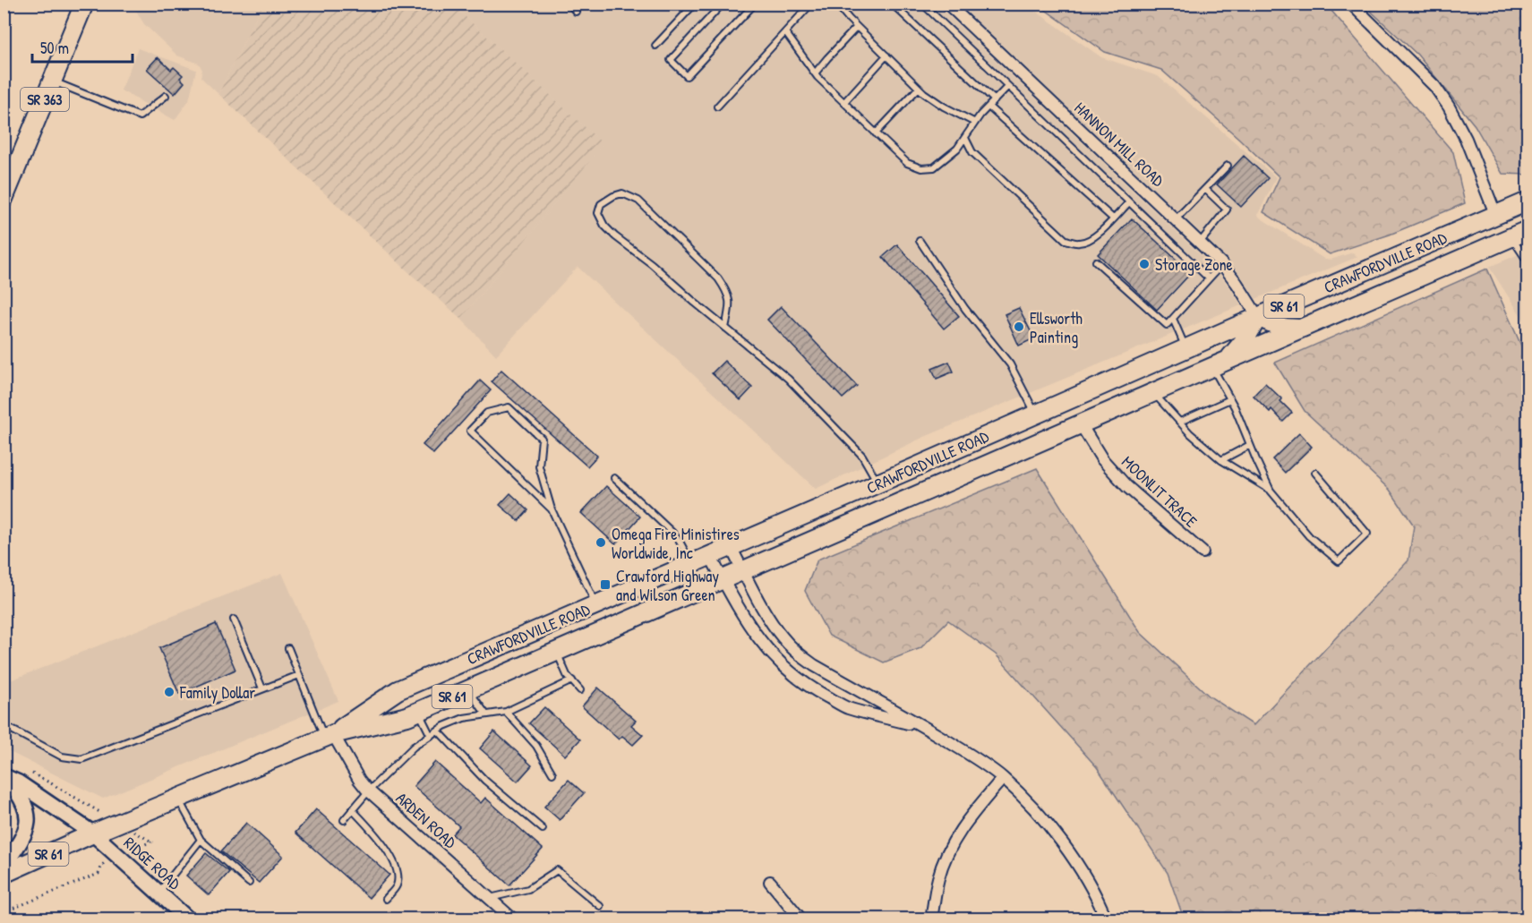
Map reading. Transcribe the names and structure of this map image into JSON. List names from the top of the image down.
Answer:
{
  "streets": {
    "main road": [
      "SR 363",
      "CRAWFORDVILLE ROAD",
      "SR 61",
      "RIDGE ROAD"
    ],
    "street": ["HANNON MILL ROAD", "MOONLIT TRACE", "ARDEN ROAD"]
  },
  "crossings": [
    ["HANNON MILL ROAD", "CRAWFORDVILLE ROAD"],
    ["CRAWFORDVILLE ROAD", "MOONLIT TRACE"],
    ["CRAWFORDVILLE ROAD", "ARDEN ROAD"],
    ["CRAWFORDVILLE ROAD", "RIDGE ROAD"]
  ],
  "places": {
    "other": [
      "Storage Zone",
      "Ellsworth Painting",
      "Omega Fire Ministires Worldwide, Inc",
      "Family Dollar"
    ],
    "transit": ["Crawford Highway and Wilson Green"]
  },
  "scale_bar": "50 m"
}
